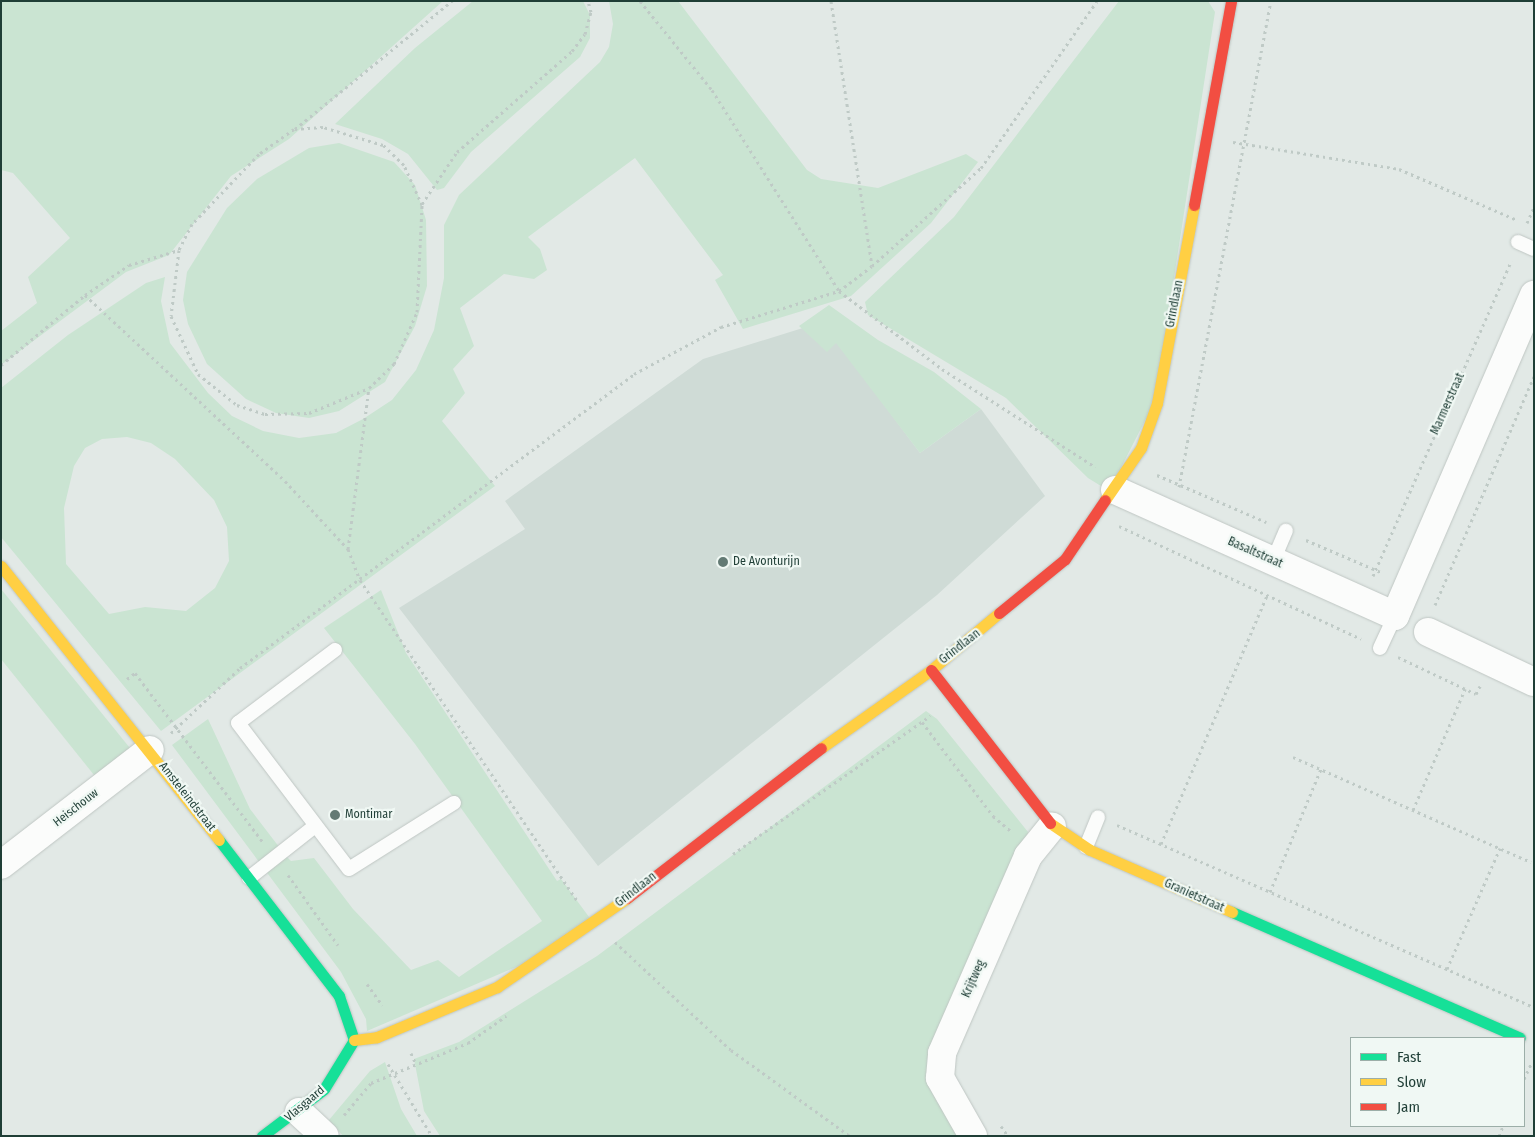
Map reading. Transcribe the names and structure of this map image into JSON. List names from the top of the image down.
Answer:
{
  "streets": {
    "street": [
      "Grindlaan",
      "Basaltstraat",
      "Amsteleindstraat",
      "Heischouw",
      "Granietstraat",
      "Krijtweg",
      "Vlasgaard"
    ],
    "path": ["Marmerstraat"]
  },
  "crossings": [
    ["Grindlaan", "Basaltstraat"],
    ["Grindlaan", "Amsteleindstraat"],
    ["Grindlaan", "Granietstraat"],
    ["Grindlaan", "Vlasgaard"],
    ["Marmerstraat", "Basaltstraat"],
    ["Amsteleindstraat", "Heischouw"],
    ["Amsteleindstraat", "Vlasgaard"],
    ["Granietstraat", "Krijtweg"]
  ],
  "places": ["De Avonturijn", "Montimar"],
  "legend": ["Fast", "Slow", "Jam"]
}
